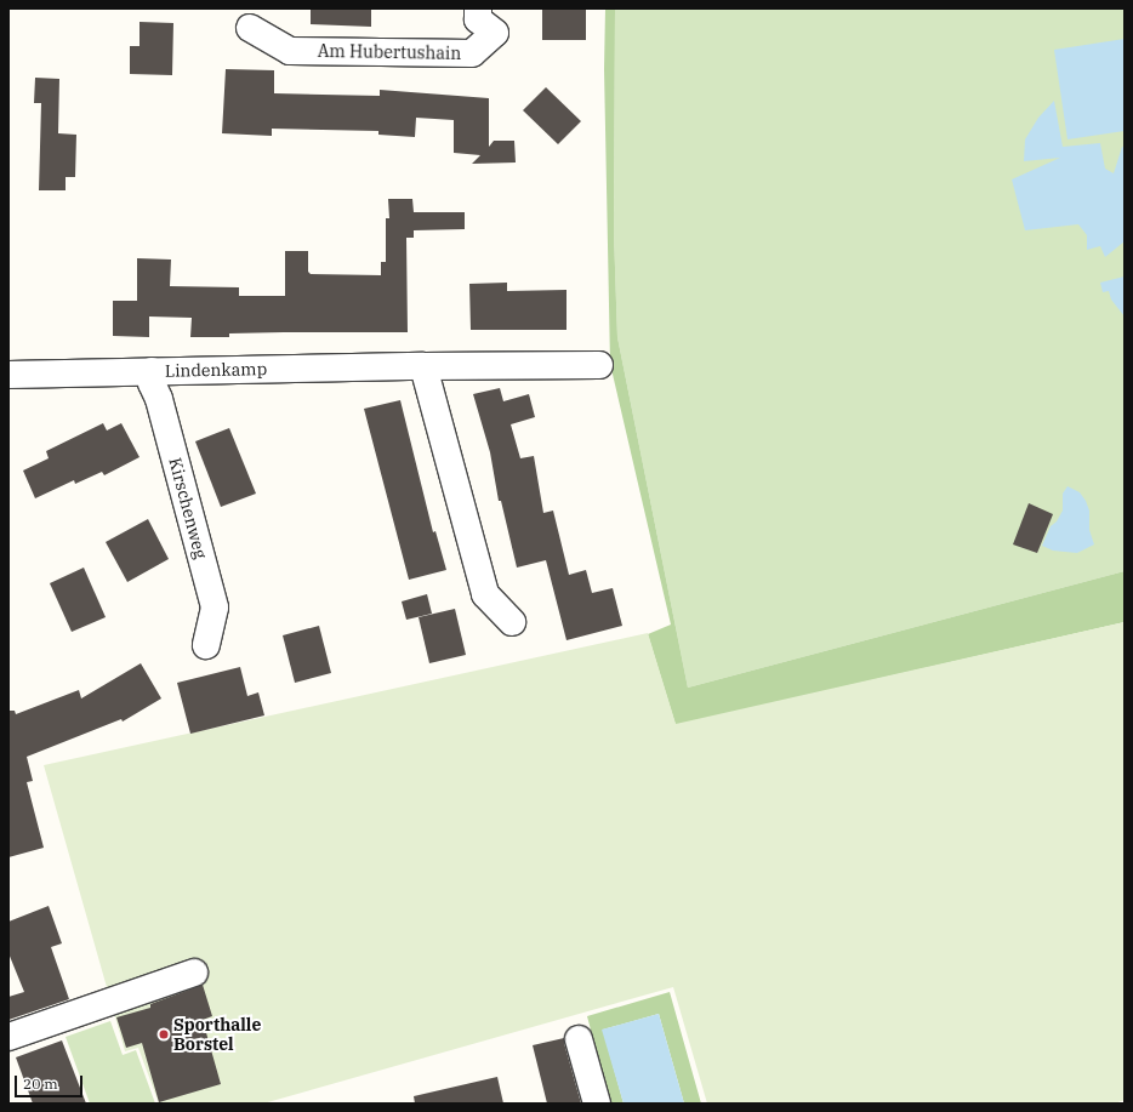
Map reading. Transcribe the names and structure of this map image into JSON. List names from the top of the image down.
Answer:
{
  "streets": {
    "street": ["Am Hubertushain", "Lindenkamp", "Kirschenweg"]
  },
  "crossings": [
    ["Lindenkamp", "Kirschenweg"]
  ],
  "places": ["Sporthalle Borstel"],
  "scale_bar": "20 m"
}
